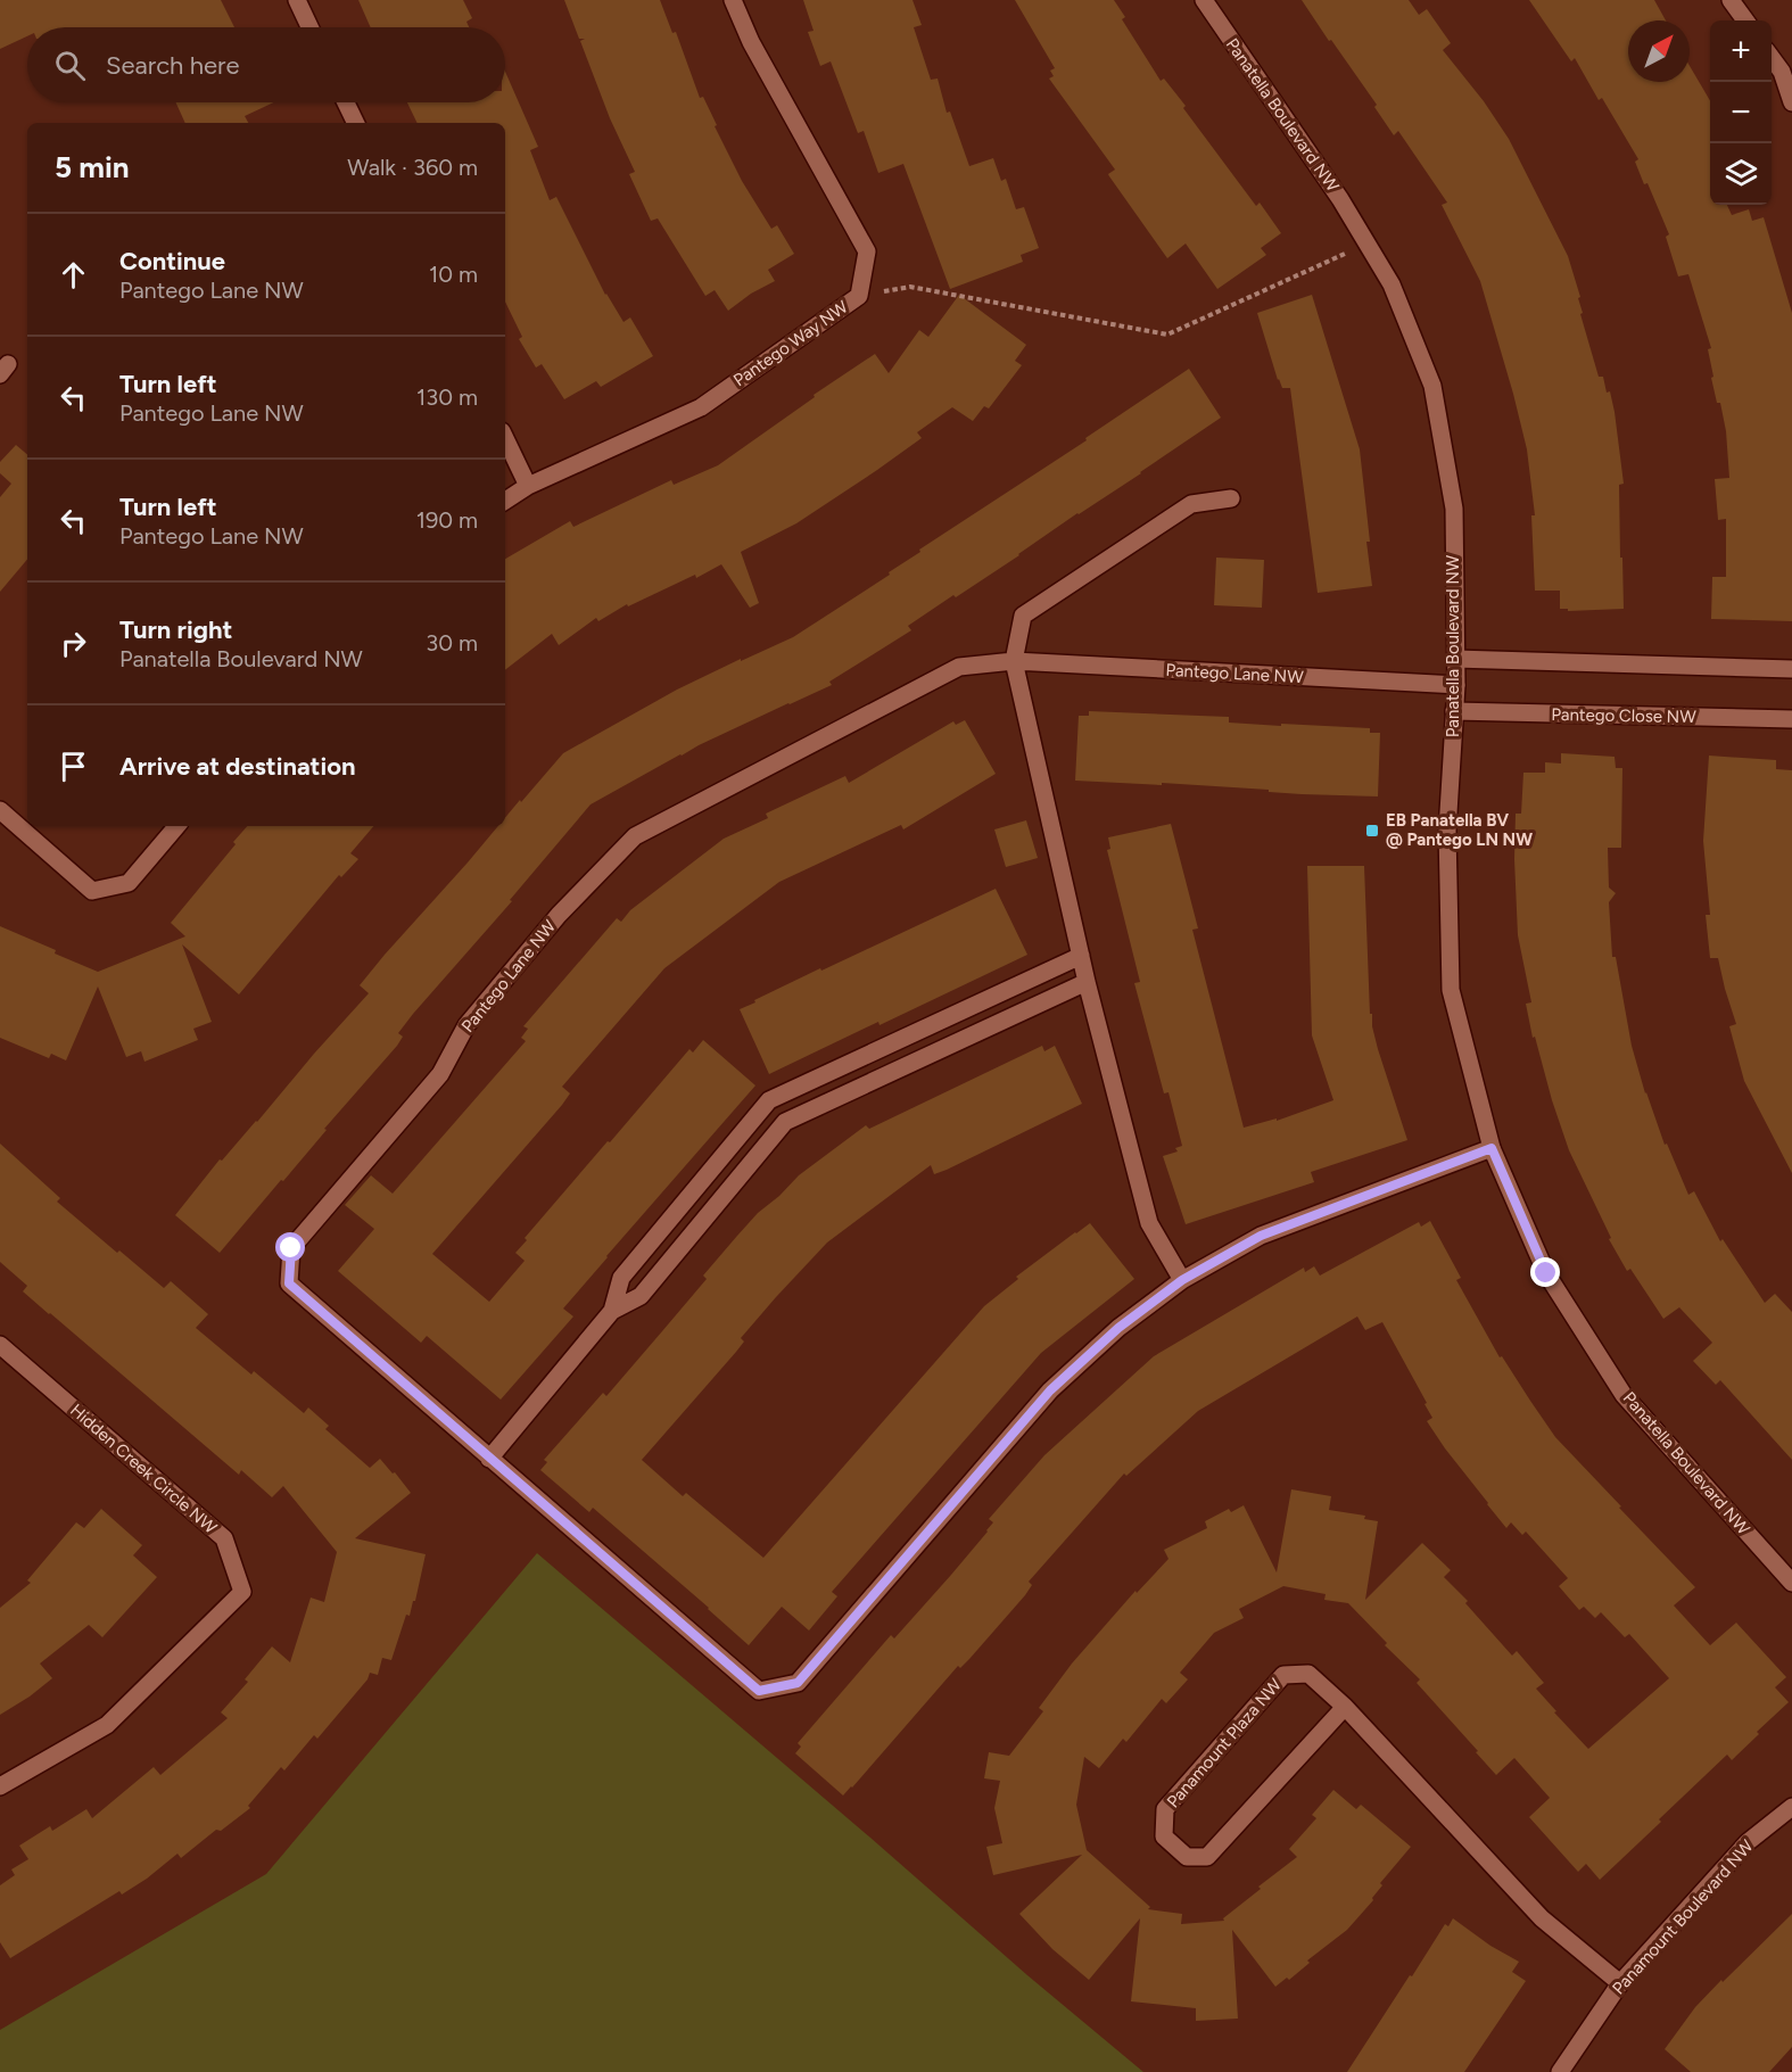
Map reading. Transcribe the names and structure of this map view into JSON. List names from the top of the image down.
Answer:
{
  "streets": {
    "street": [
      "Panatella Boulevard NW",
      "Pantego Way NW",
      "Pantego Lane NW",
      "Pantego Close NW",
      "Hidden Creek Circle NW",
      "Panamount Plaza NW",
      "Panamount Boulevard NW"
    ]
  },
  "crossings": [
    ["Panatella Boulevard NW", "Pantego Lane NW"],
    ["Panatella Boulevard NW", "Pantego Close NW"],
    ["Panamount Plaza NW", "Panamount Boulevard NW"]
  ],
  "places": {
    "transit": ["EB Panatella BV @ Pantego LN NW"]
  },
  "north": "top right",
  "page": {
    "map_buttons": ["+", "−"],
    "search": "Search here",
    "heading": ["5 min", "Walk · 360 m"],
    "list": [
      ["Continue", "Pantego Lane NW", "10 m"],
      ["Turn left", "Pantego Lane NW", "130 m"],
      ["Turn left", "Pantego Lane NW", "190 m"],
      ["Turn right", "Panatella Boulevard NW", "30 m"],
      "Arrive at destination"
    ]
  }
}
